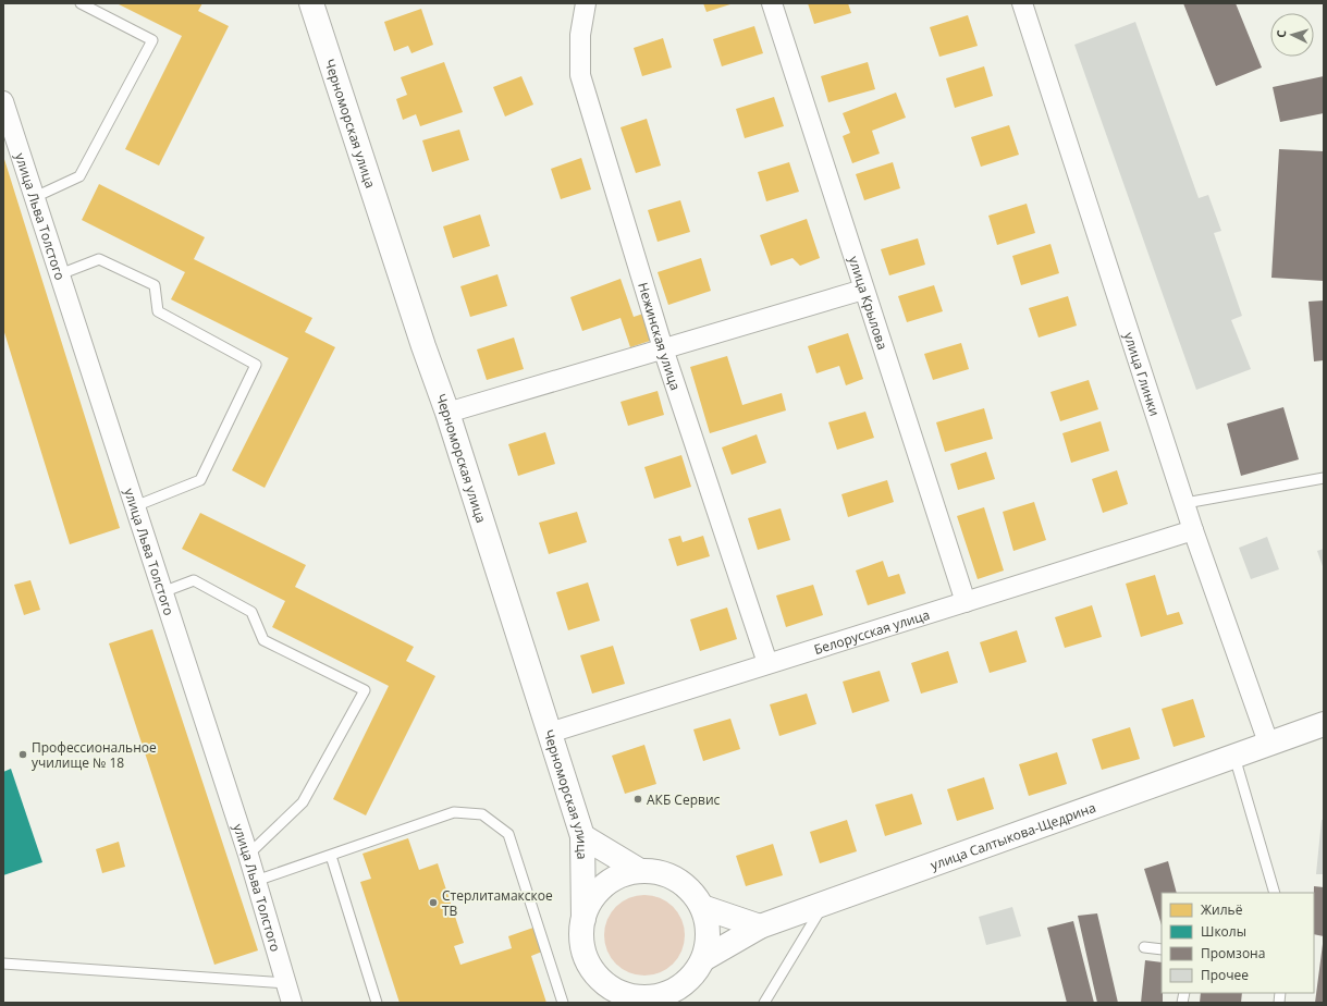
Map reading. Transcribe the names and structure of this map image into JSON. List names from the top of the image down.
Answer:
{
  "streets": {
    "main road": ["Черноморская улица", "улица Салтыкова-Щедрина"],
    "street": [
      "улица Льва Толстого",
      "улица Крылова",
      "Нежинская улица",
      "улица Глинки",
      "Белорусская улица"
    ]
  },
  "crossings": [
    ["Черноморская улица", "Белорусская улица"],
    ["Черноморская улица", "улица Салтыкова-Щедрина"],
    ["улица Крылова", "Белорусская улица"],
    ["Нежинская улица", "Белорусская улица"],
    ["улица Глинки", "Белорусская улица"],
    ["улица Глинки", "улица Салтыкова-Щедрина"]
  ],
  "places": ["Профессиональное училище № 18", "АКБ Сервис", "Стерлитамакское ТВ"],
  "legend": [
    "Жильё",
    "Школы",
    "Промзона",
    "Прочее"
  ],
  "north": "left"
}
